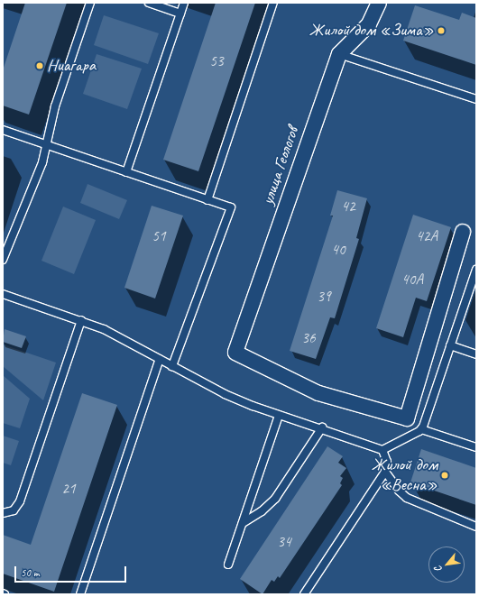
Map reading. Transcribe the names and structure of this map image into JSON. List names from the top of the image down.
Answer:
{
  "streets": {
    "street": ["улица Геологов"]
  },
  "places": ["Жилой дом «Зима»", "Ниагара", "Жилой дом «Весна»"],
  "house_numbers": [
    "53",
    "42",
    "51",
    "42А",
    "40",
    "40А",
    "39",
    "36",
    "21",
    "34"
  ],
  "scale_bar": "50 m",
  "north": "bottom left"
}
